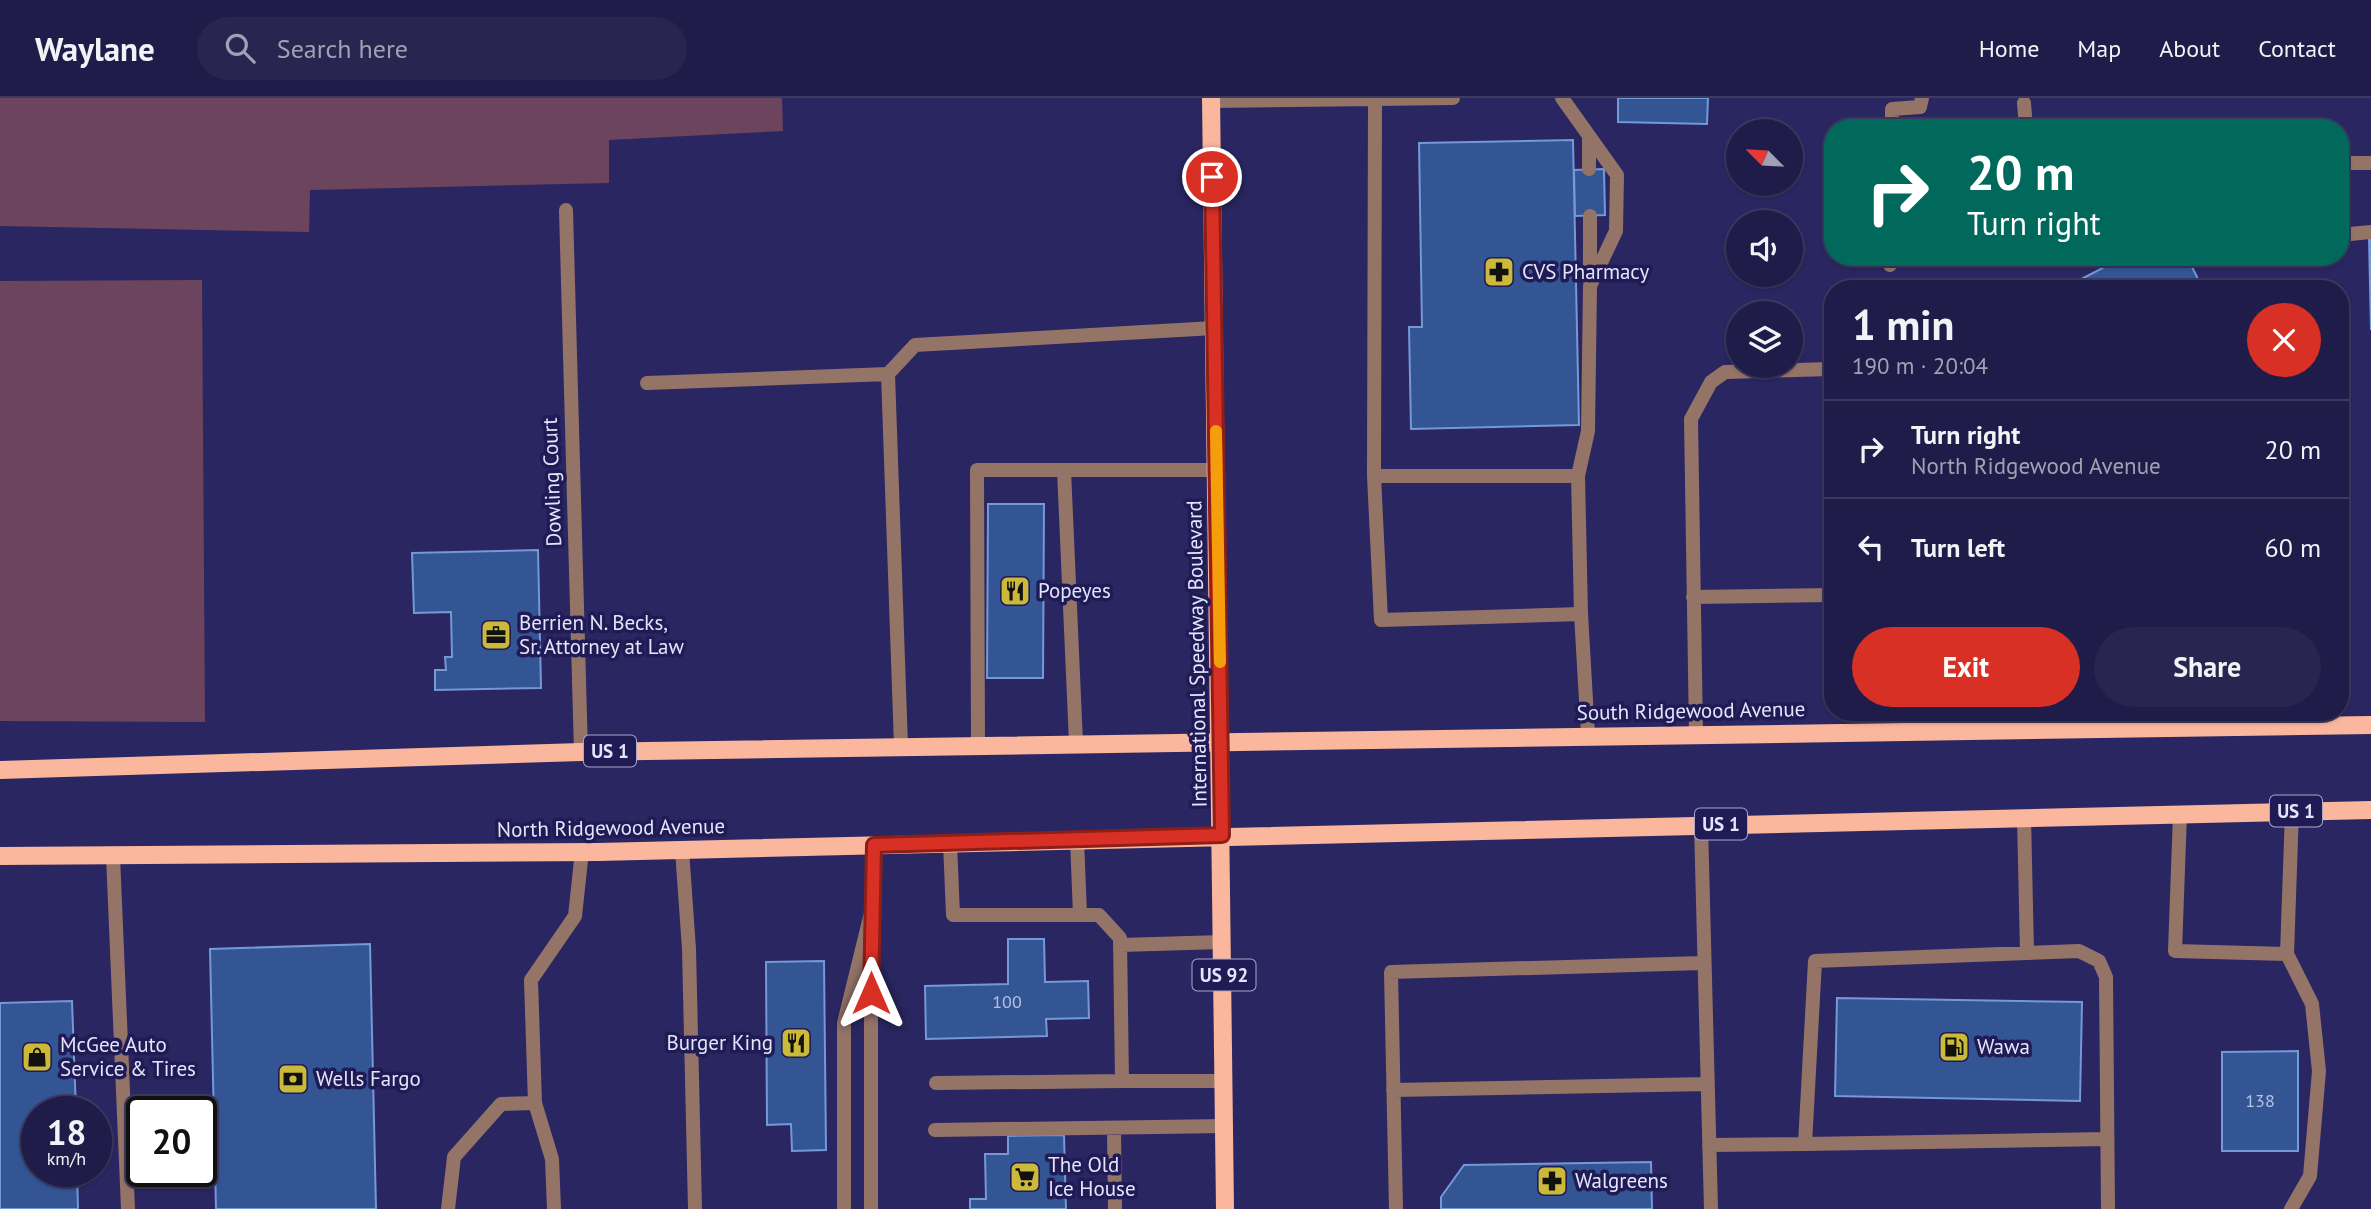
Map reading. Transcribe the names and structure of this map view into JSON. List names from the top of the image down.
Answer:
{
  "streets": {
    "main road": [
      "International Speedway Boulevard",
      "South Ridgewood Avenue",
      "US 1",
      "North Ridgewood Avenue",
      "US 92"
    ],
    "street": ["Dowling Court"]
  },
  "crossings": [
    ["Dowling Court", "US 1"],
    ["International Speedway Boulevard", "South Ridgewood Avenue"],
    ["International Speedway Boulevard", "US 1"],
    ["International Speedway Boulevard", "North Ridgewood Avenue"],
    ["South Ridgewood Avenue", "US 1"],
    ["US 1", "North Ridgewood Avenue"]
  ],
  "places": {
    "pharmacy": ["CVS Pharmacy", "Walgreens"],
    "restaurant": ["Popeyes", "Burger King"],
    "office": ["Berrien N. Becks, Sr. Attorney at Law"],
    "fuel station": ["Wawa"],
    "shop": ["McGee Auto Service & Tires"],
    "bank": ["Wells Fargo"],
    "supermarket": ["The Old Ice House"]
  },
  "house_numbers": ["100", "138"],
  "north": "top left",
  "page": {
    "header": "Waylane",
    "search": "Search here",
    "nav": [
      "Home",
      "Map",
      "About",
      "Contact"
    ],
    "turn": ["20 m", "Turn right"],
    "heading": ["1 min", "190 m · 20:04"],
    "list": [
      {
        "name": "Turn right",
        "note": "North Ridgewood Avenue",
        "value": "20 m"
      },
      {
        "name": "Turn left",
        "value": "60 m"
      }
    ],
    "buttons": ["Exit", "Share"],
    "speed": "18 km/h",
    "limit": "20"
  }
}
